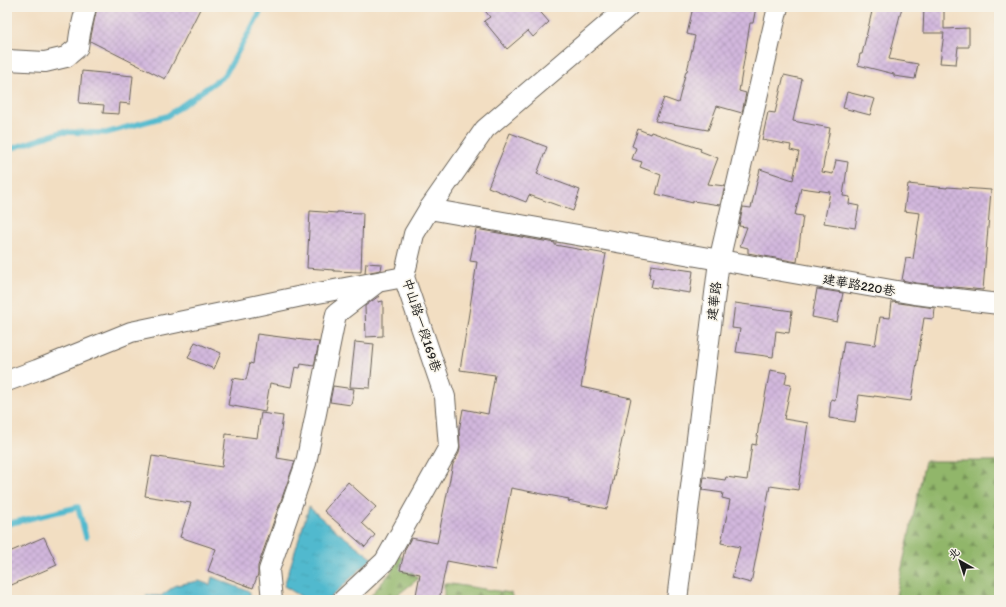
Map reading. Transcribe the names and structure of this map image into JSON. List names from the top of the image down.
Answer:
{
  "streets": {
    "street": ["建華路220巷", "建華路", "中山路一段169巷"]
  },
  "crossings": [
    ["建華路220巷", "建華路"],
    ["建華路220巷", "中山路一段169巷"]
  ],
  "north": "top left"
}
